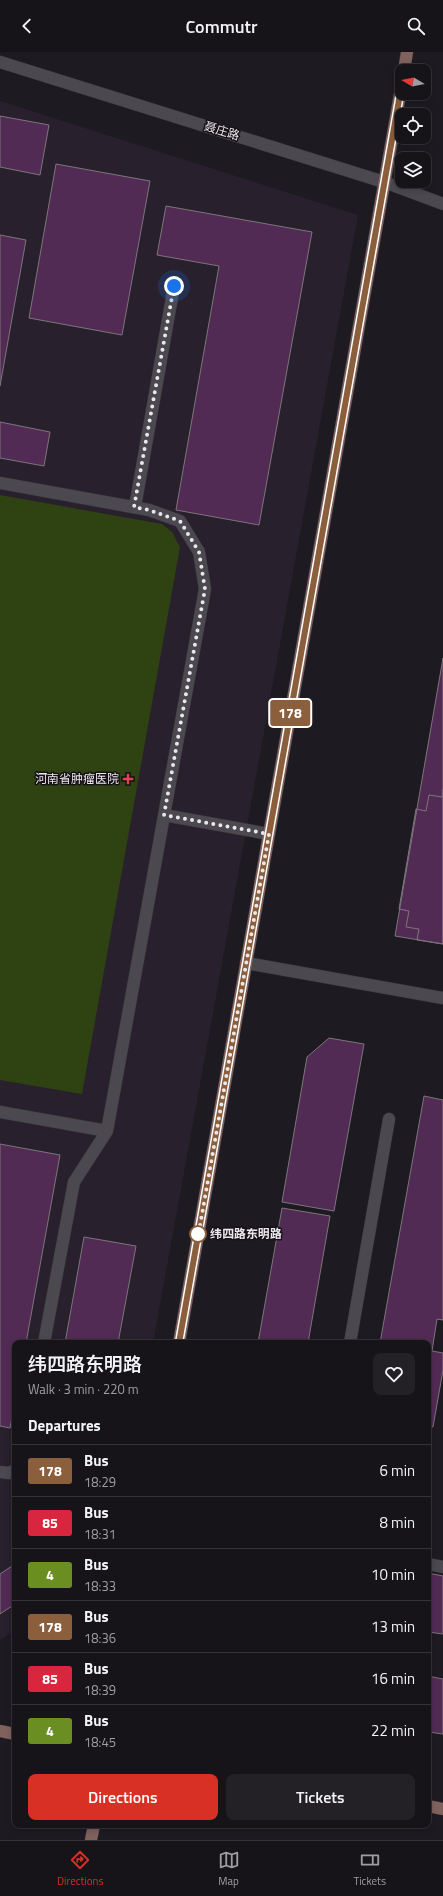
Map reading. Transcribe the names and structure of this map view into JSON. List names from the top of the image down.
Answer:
{
  "streets": {
    "street": ["聂庄路"]
  },
  "places": {
    "health": ["河南省肿瘤医院"],
    "other": ["纬四路东明路"]
  },
  "lines": ["bus line 178"],
  "north": "left",
  "page": {
    "header": "Commutr",
    "on_map": "178",
    "heading": [
      ["纬四路东明路", "Walk · 3 min · 220 m"],
      "Departures"
    ],
    "list": [
      {
        "mark": "178",
        "name": "Bus",
        "note": "18:29",
        "value": "6 min"
      },
      {
        "mark": "85",
        "name": "Bus",
        "note": "18:31",
        "value": "8 min"
      },
      {
        "mark": "4",
        "name": "Bus",
        "note": "18:33",
        "value": "10 min"
      },
      {
        "mark": "178",
        "name": "Bus",
        "note": "18:36",
        "value": "13 min"
      },
      {
        "mark": "85",
        "name": "Bus",
        "note": "18:39",
        "value": "16 min"
      },
      {
        "mark": "4",
        "name": "Bus",
        "note": "18:45",
        "value": "22 min"
      }
    ],
    "buttons": ["Directions", "Tickets"],
    "tabs": ["Directions", "Map", "Tickets"]
  }
}
